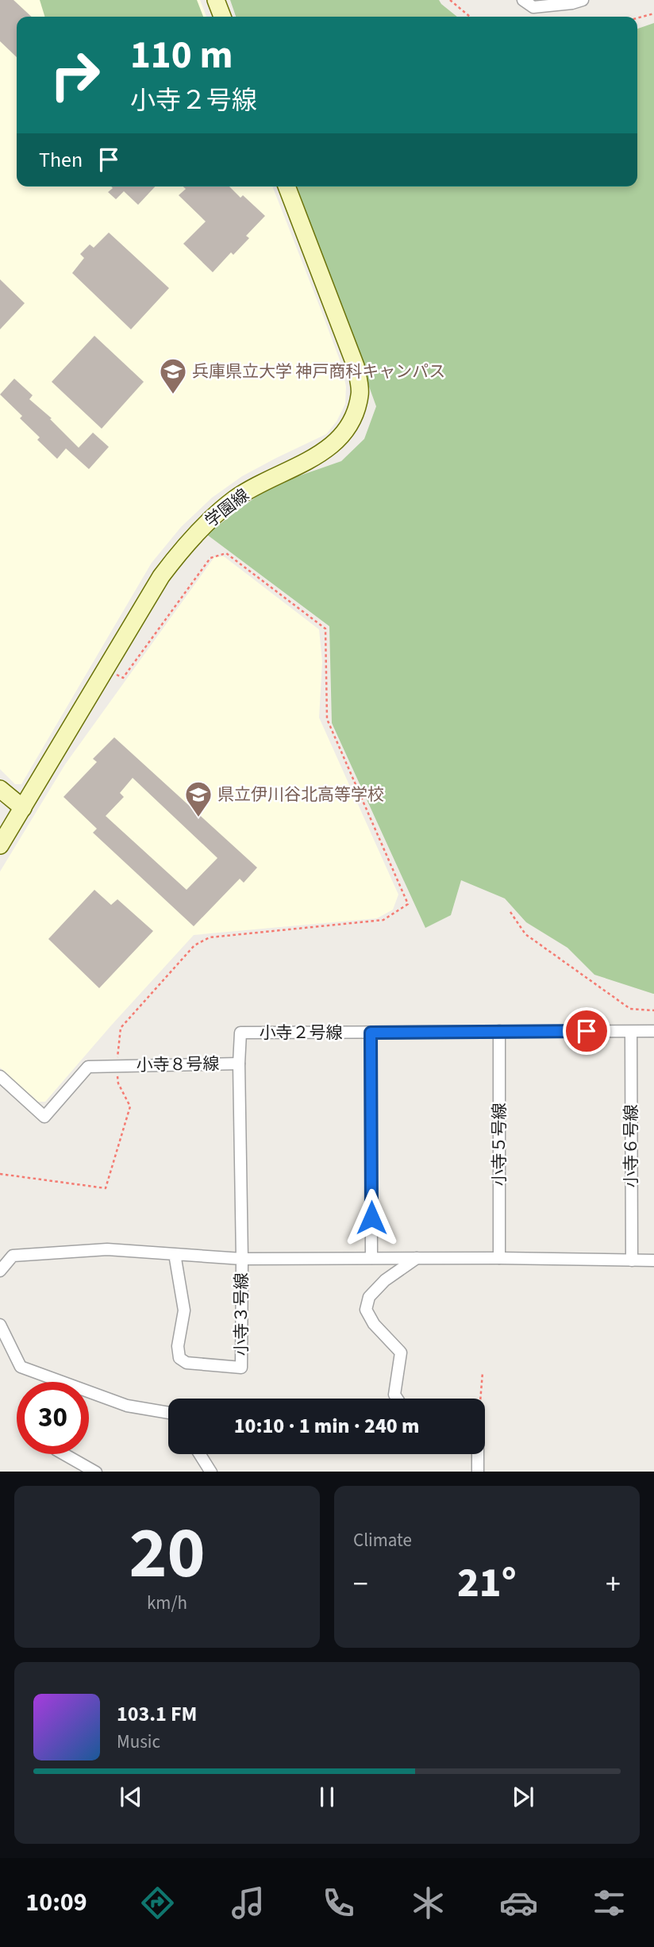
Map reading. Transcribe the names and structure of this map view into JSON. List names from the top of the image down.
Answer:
{
  "streets": {
    "street": [
      "学園線",
      "小寺２号線",
      "小寺８号線",
      "小寺５号線",
      "小寺６号線",
      "小寺３号線"
    ]
  },
  "crossings": [
    ["小寺２号線", "小寺８号線"],
    ["小寺２号線", "小寺５号線"],
    ["小寺２号線", "小寺６号線"],
    ["小寺２号線", "小寺３号線"]
  ],
  "places": {
    "school or university": ["兵庫県立大学 神戸商科キャンパス", "県立伊川谷北高等学校"]
  },
  "page": {
    "turn": ["110 m", "小寺２号線"],
    "then": "Then",
    "limit": "30",
    "trip": "10:10 · 1 min · 240 m",
    "tile": [
      ["20", "km/h"],
      "Climate"
    ],
    "heat": ["−", "21°", "+"],
    "song": ["103.1 FM", "Music"],
    "tabs": "10:09"
  }
}
